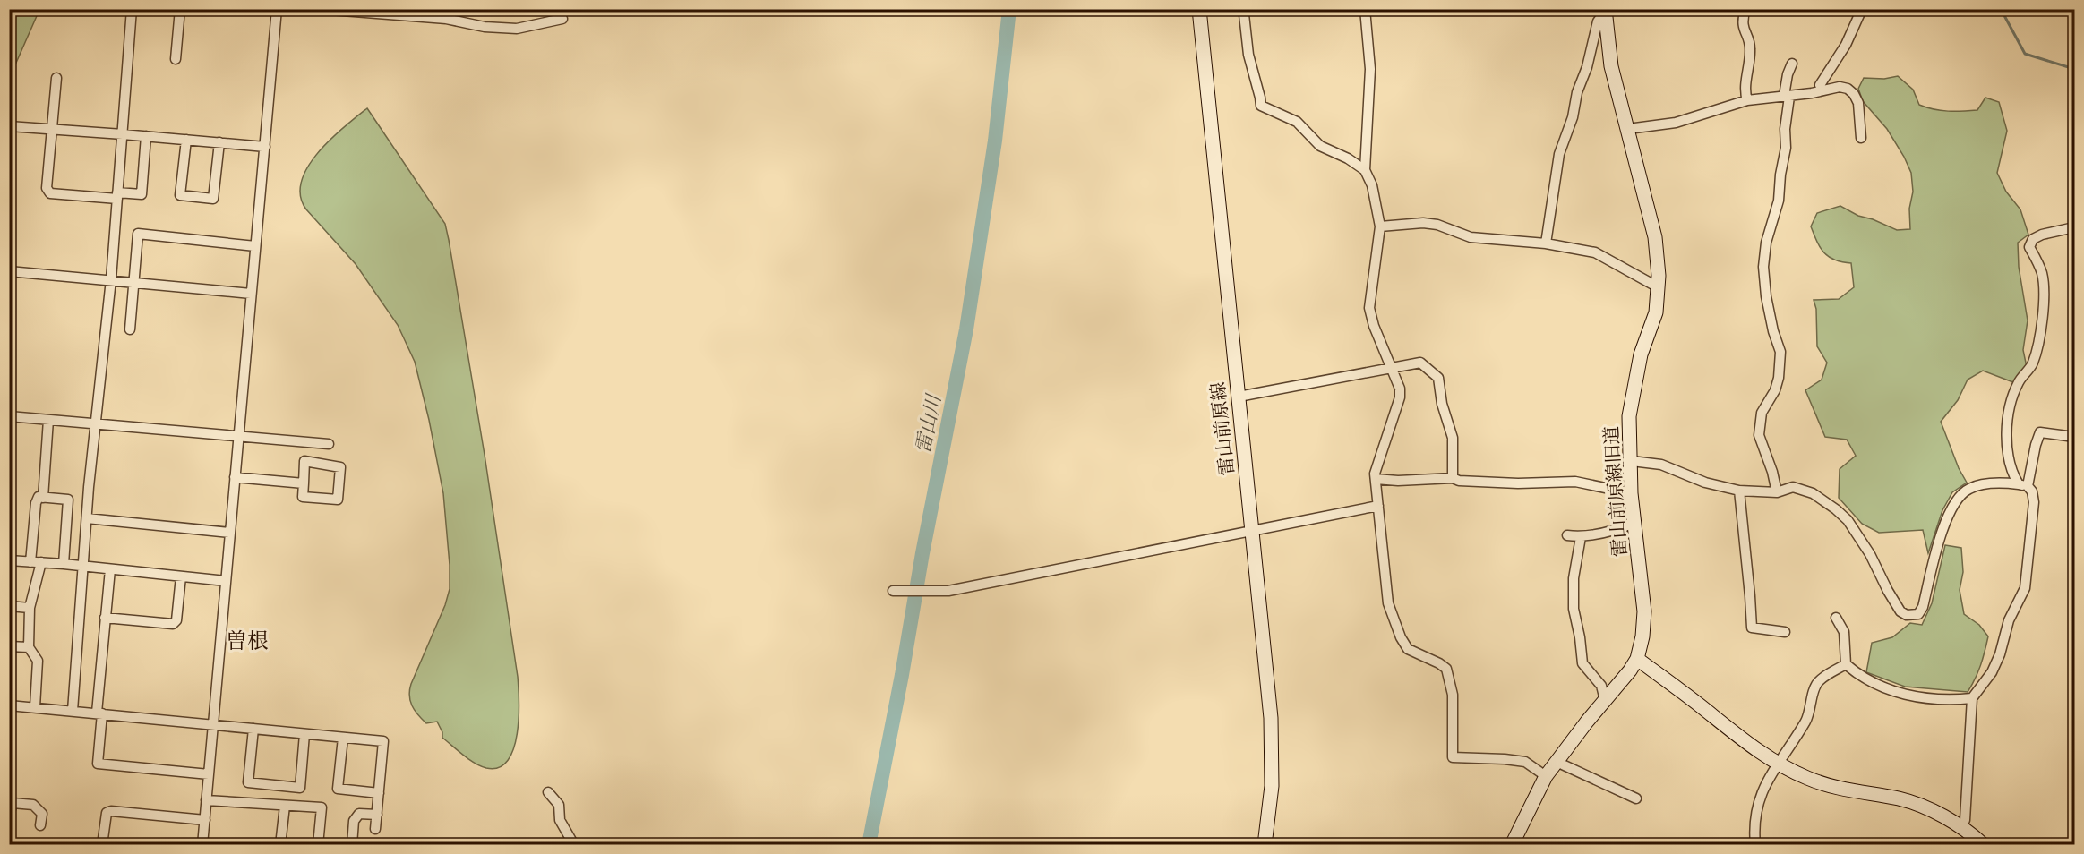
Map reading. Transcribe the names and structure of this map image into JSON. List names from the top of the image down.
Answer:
{
  "streets": {
    "street": ["雷山前原線", "雷山前原線旧道"]
  },
  "districts": ["曽根"],
  "water": ["雷山川"]
}
